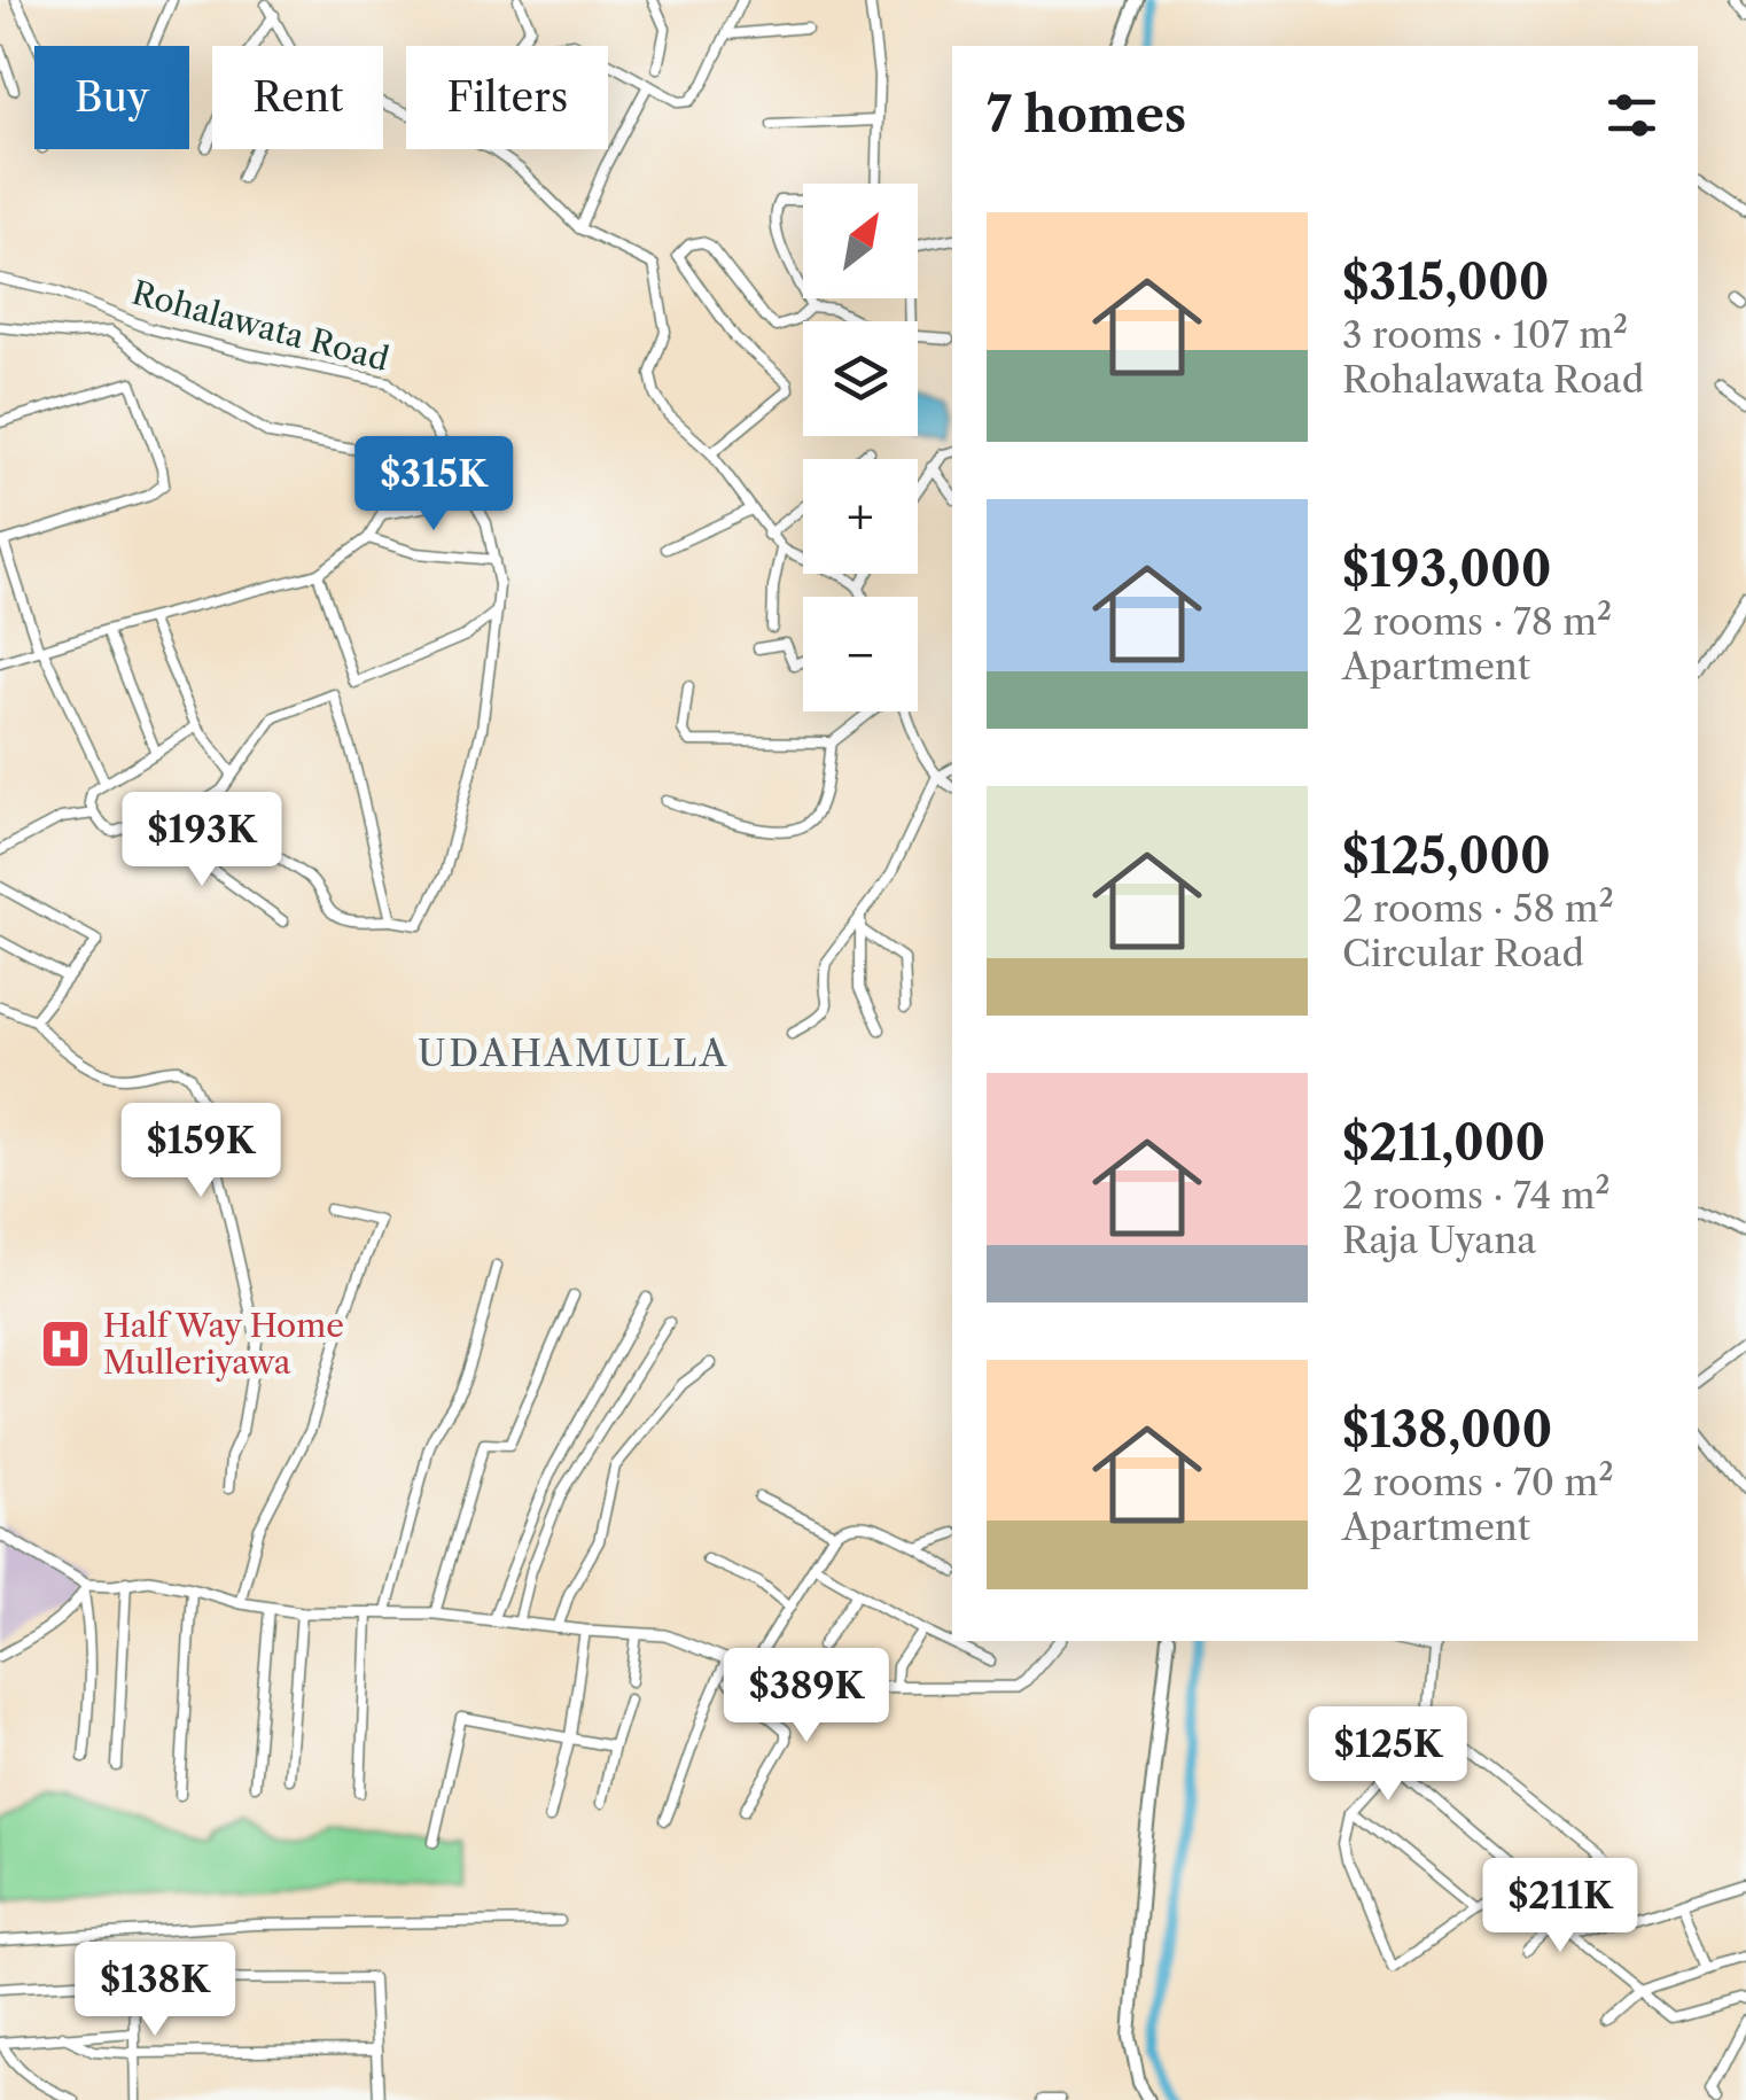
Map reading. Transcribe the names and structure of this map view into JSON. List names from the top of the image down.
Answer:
{
  "streets": {
    "street": ["Rohalawata Road"]
  },
  "districts": ["UDAHAMULLA"],
  "places": {
    "hospital": ["Half Way Home Mulleriyawa"]
  },
  "north": "top right",
  "page": {
    "chip": ["Buy", "Rent", "Filters"],
    "heading": "7 homes",
    "map_buttons": ["+", "−"],
    "list": [
      {
        "name": "$315,000",
        "note": "3 rooms · 107 m² · Rohalawata Road"
      },
      {
        "name": "$193,000",
        "note": "2 rooms · 78 m² · Apartment"
      },
      {
        "name": "$125,000",
        "note": "2 rooms · 58 m² · Circular Road"
      },
      {
        "name": "$211,000",
        "note": "2 rooms · 74 m² · Raja Uyana"
      },
      {
        "name": "$138,000",
        "note": "2 rooms · 70 m² · Apartment"
      }
    ],
    "price": [
      "$315K",
      "$193K",
      "$159K",
      "$389K",
      "$125K",
      "$211K",
      "$138K"
    ]
  }
}
